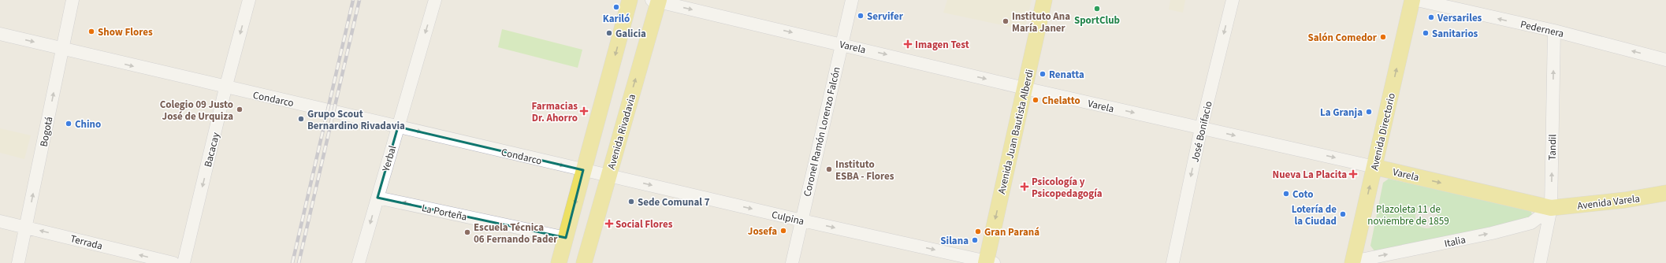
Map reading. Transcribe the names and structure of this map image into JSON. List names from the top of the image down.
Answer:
{
  "streets": {
    "main road": [
      "Varela",
      "Avenida Rivadavia",
      "Avenida Juan Bautista Alberdi",
      "Avenida Directorio",
      "Avenida Varela"
    ],
    "street": [
      "Pedernera",
      "Condarco",
      "Bogotá",
      "Coronel Ramón Lorenzo Falcón",
      "José Bonifacio",
      "Tandil",
      "Bacacay",
      "Yerbal",
      "La Porteña",
      "Culpina",
      "Italia",
      "Terrada"
    ]
  },
  "crossings": [
    ["Pedernera", "Tandil"],
    ["Varela", "Avenida Rivadavia"],
    ["Varela", "Coronel Ramón Lorenzo Falcón"],
    ["Varela", "Avenida Juan Bautista Alberdi"],
    ["Varela", "José Bonifacio"],
    ["Varela", "Avenida Directorio"],
    ["Varela", "Tandil"],
    ["Varela", "Avenida Varela"],
    ["Varela", "Italia"],
    ["Condarco", "Bogotá"],
    ["Condarco", "Bacacay"],
    ["Condarco", "Yerbal"],
    ["Condarco", "Culpina"],
    ["Bogotá", "Terrada"],
    ["Avenida Rivadavia", "Culpina"],
    ["Coronel Ramón Lorenzo Falcón", "Culpina"],
    ["Avenida Juan Bautista Alberdi", "Culpina"],
    ["Avenida Directorio", "Italia"],
    ["Tandil", "Avenida Varela"],
    ["Tandil", "Italia"],
    ["Yerbal", "La Porteña"],
    ["Avenida Varela", "Italia"]
  ],
  "one_way": [
    "Pedernera",
    "Varela",
    "Condarco",
    "Bogotá",
    "Avenida Juan Bautista Alberdi",
    "José Bonifacio",
    "Avenida Directorio",
    "Tandil",
    "Bacacay",
    "Yerbal",
    "La Porteña",
    "Culpina",
    "Italia",
    "Terrada"
  ],
  "parks": ["Plazoleta 11 de noviembre de 1859"],
  "places": {
    "other": [
      "Kariló",
      "SportClub",
      "Servifer",
      "Versariles",
      "Instituto Ana María Janer",
      "Show Flores",
      "Galicia",
      "Sanitarios",
      "Salón Comedor",
      "Renatta",
      "Chelatto",
      "Colegio 09 Justo José de Urquiza",
      "La Granja",
      "Grupo Scout Bernardino Rivadavia",
      "Chino",
      "Instituto ESBA - Flores",
      "Coto",
      "Sede Comunal 7",
      "Lotería de la Ciudad",
      "Josefa",
      "Gran Paraná",
      "Escuela Técnica 06 Fernando Fader",
      "Silana"
    ],
    "health": [
      "Imagen Test",
      "Farmacias Dr. Ahorro",
      "Nueva La Placita",
      "Psicología y Psicopedagogía",
      "Social Flores"
    ]
  }
}
